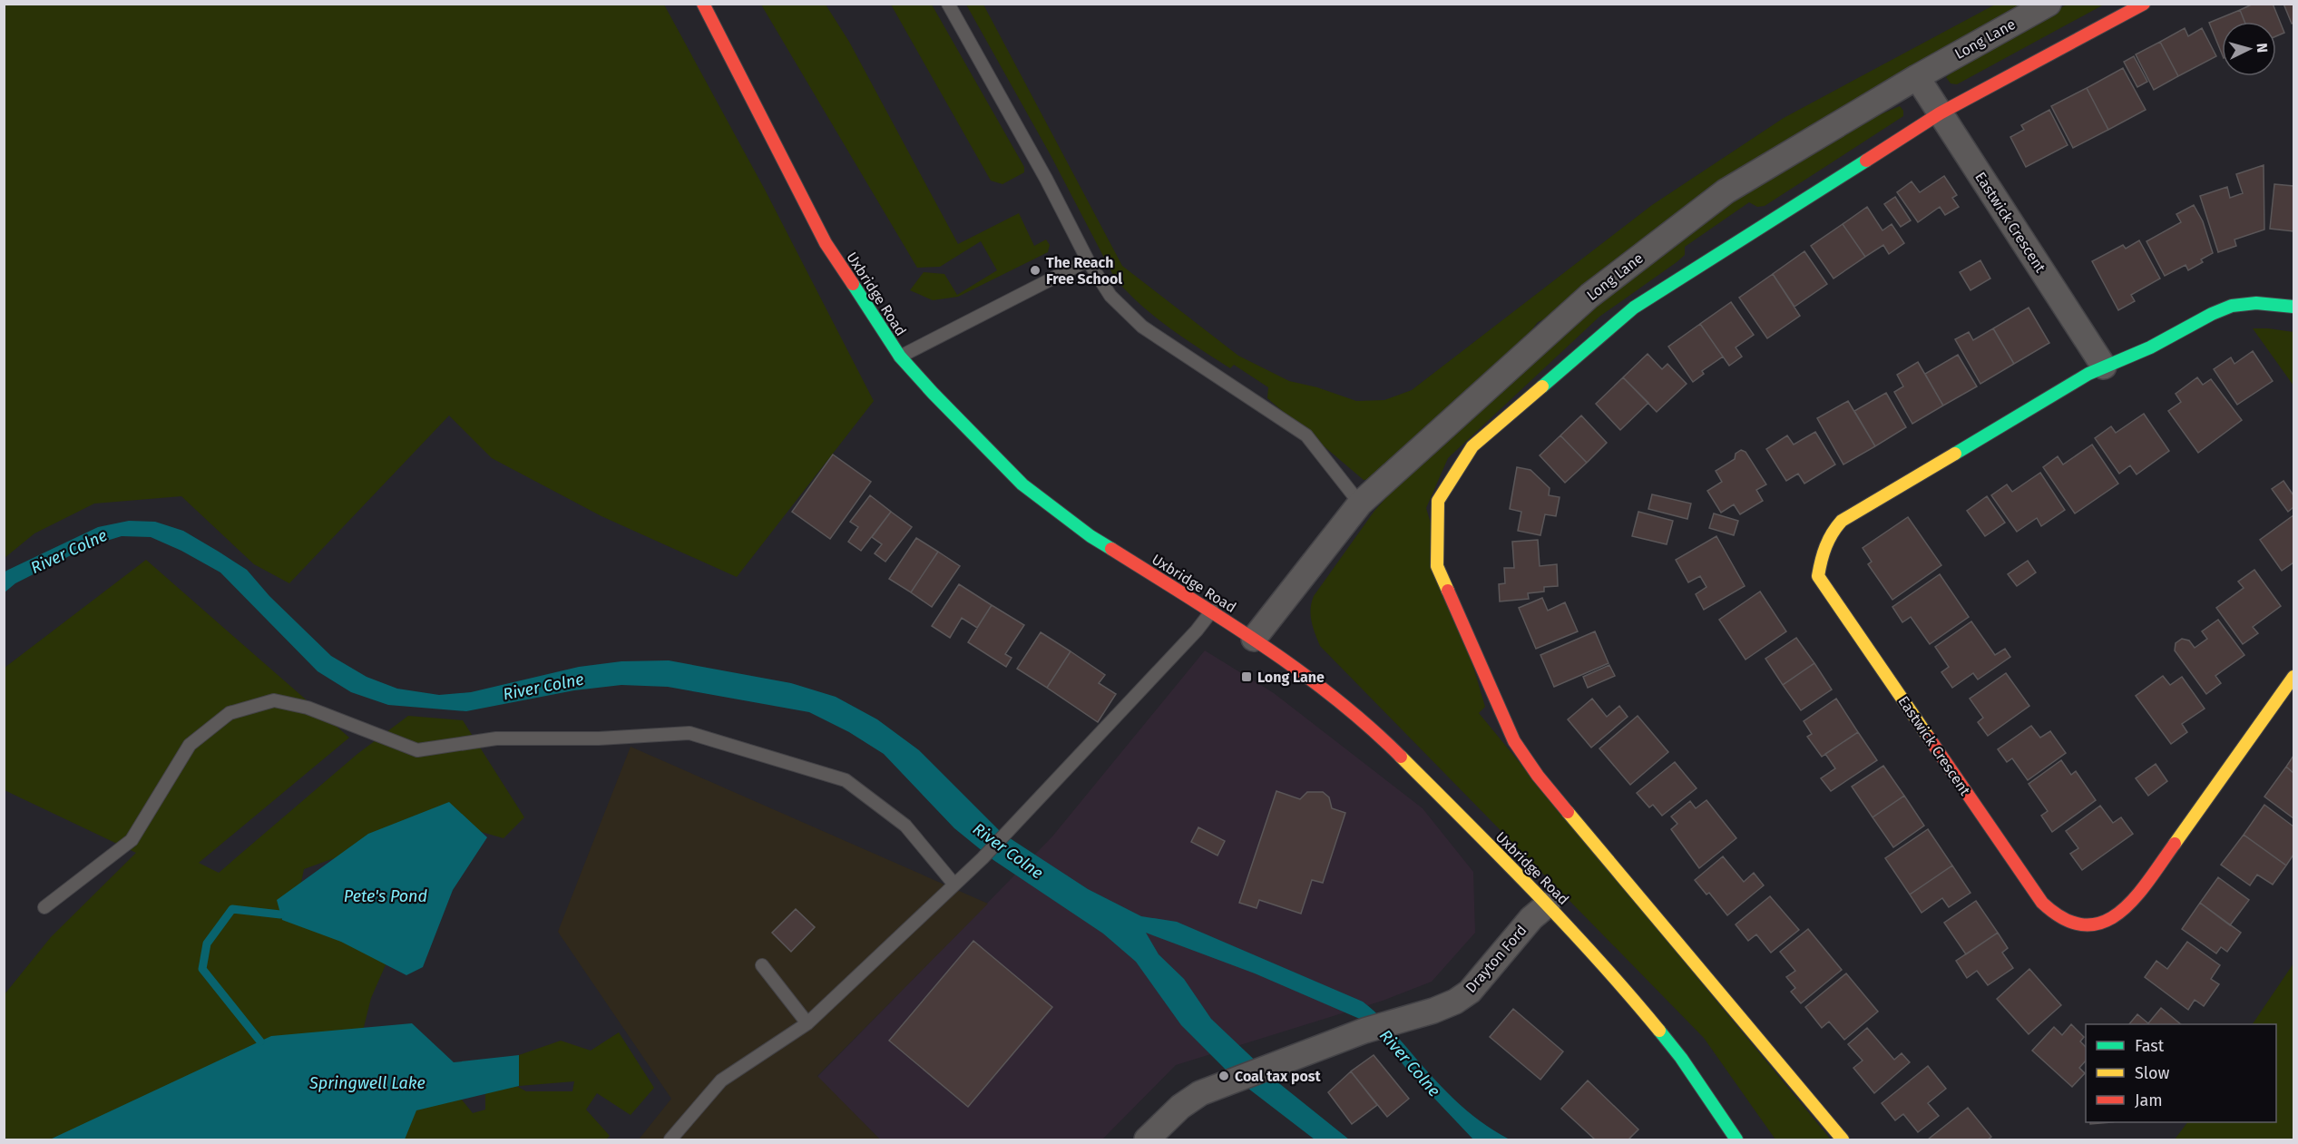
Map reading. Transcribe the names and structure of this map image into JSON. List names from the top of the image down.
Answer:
{
  "streets": {
    "street": [
      "Long Lane",
      "Eastwick Crescent",
      "Uxbridge Road",
      "Drayton Ford"
    ]
  },
  "crossings": [
    ["Long Lane", "Eastwick Crescent"],
    ["Long Lane", "Uxbridge Road"],
    ["Uxbridge Road", "Drayton Ford"]
  ],
  "water": ["River Colne", "Pete's Pond", "Springwell Lake"],
  "places": {
    "other": ["The Reach Free School", "Coal tax post"],
    "transit": ["Long Lane"]
  },
  "legend": ["Fast", "Slow", "Jam"],
  "north": "right"
}
